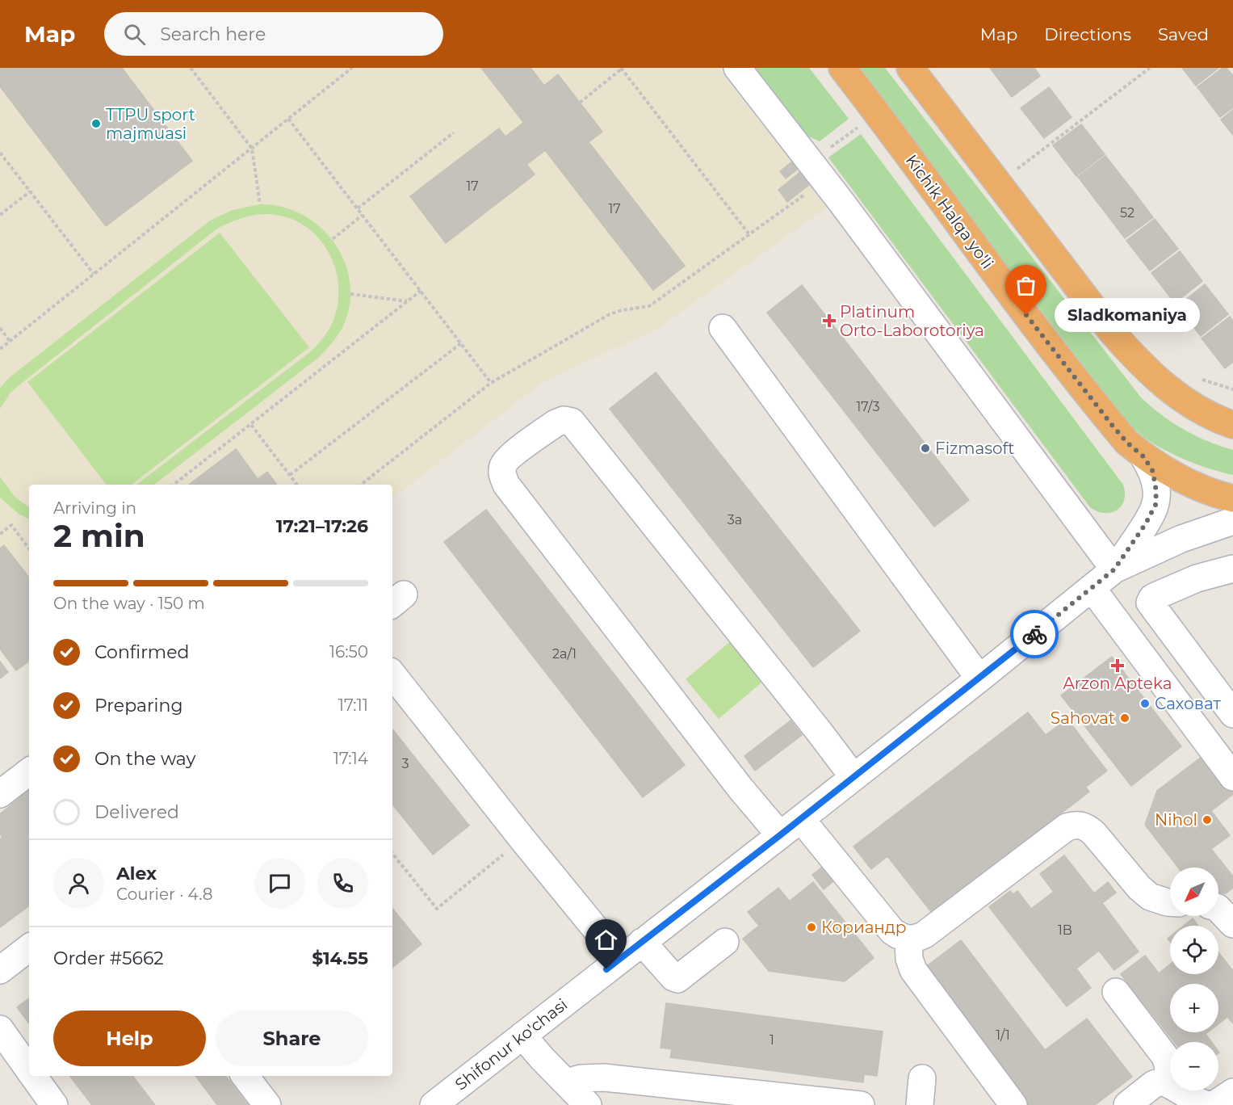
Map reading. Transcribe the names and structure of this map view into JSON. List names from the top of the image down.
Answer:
{
  "streets": {
    "highway": ["Kichik Halqa yo'li"],
    "street": ["Shifonur ko'chasi"]
  },
  "crossings": [
    ["Kichik Halqa yo'li", "Shifonur ko'chasi"]
  ],
  "places": {
    "other": [
      "TTPU sport majmuasi",
      "Sladkomaniya",
      "Fizmasoft",
      "Саховат",
      "Sahovat",
      "Nihol",
      "Кориандр"
    ],
    "health": ["Platinum Orto-Laborotoriya", "Arzon Apteka"]
  },
  "house_numbers": [
    "17",
    "17",
    "52",
    "17/3",
    "3а",
    "2а/1",
    "3",
    "1B",
    "1/1",
    "1"
  ],
  "north": "bottom left",
  "page": {
    "header": "Map",
    "search": "Search here",
    "nav": ["Map", "Directions", "Saved"],
    "bubble": "Sladkomaniya",
    "heading": ["2 min", "Arriving in", "17:21–17:26"],
    "panel": [
      "Alex",
      "Courier · 4.8",
      "Order #5662",
      "$14.55"
    ],
    "bar": "On the way · 150 m",
    "list": [
      ["Confirmed", "16:50"],
      ["Preparing", "17:11"],
      ["On the way", "17:14"],
      "Delivered"
    ],
    "map_buttons": ["+", "−"],
    "buttons": ["Help", "Share"]
  }
}
